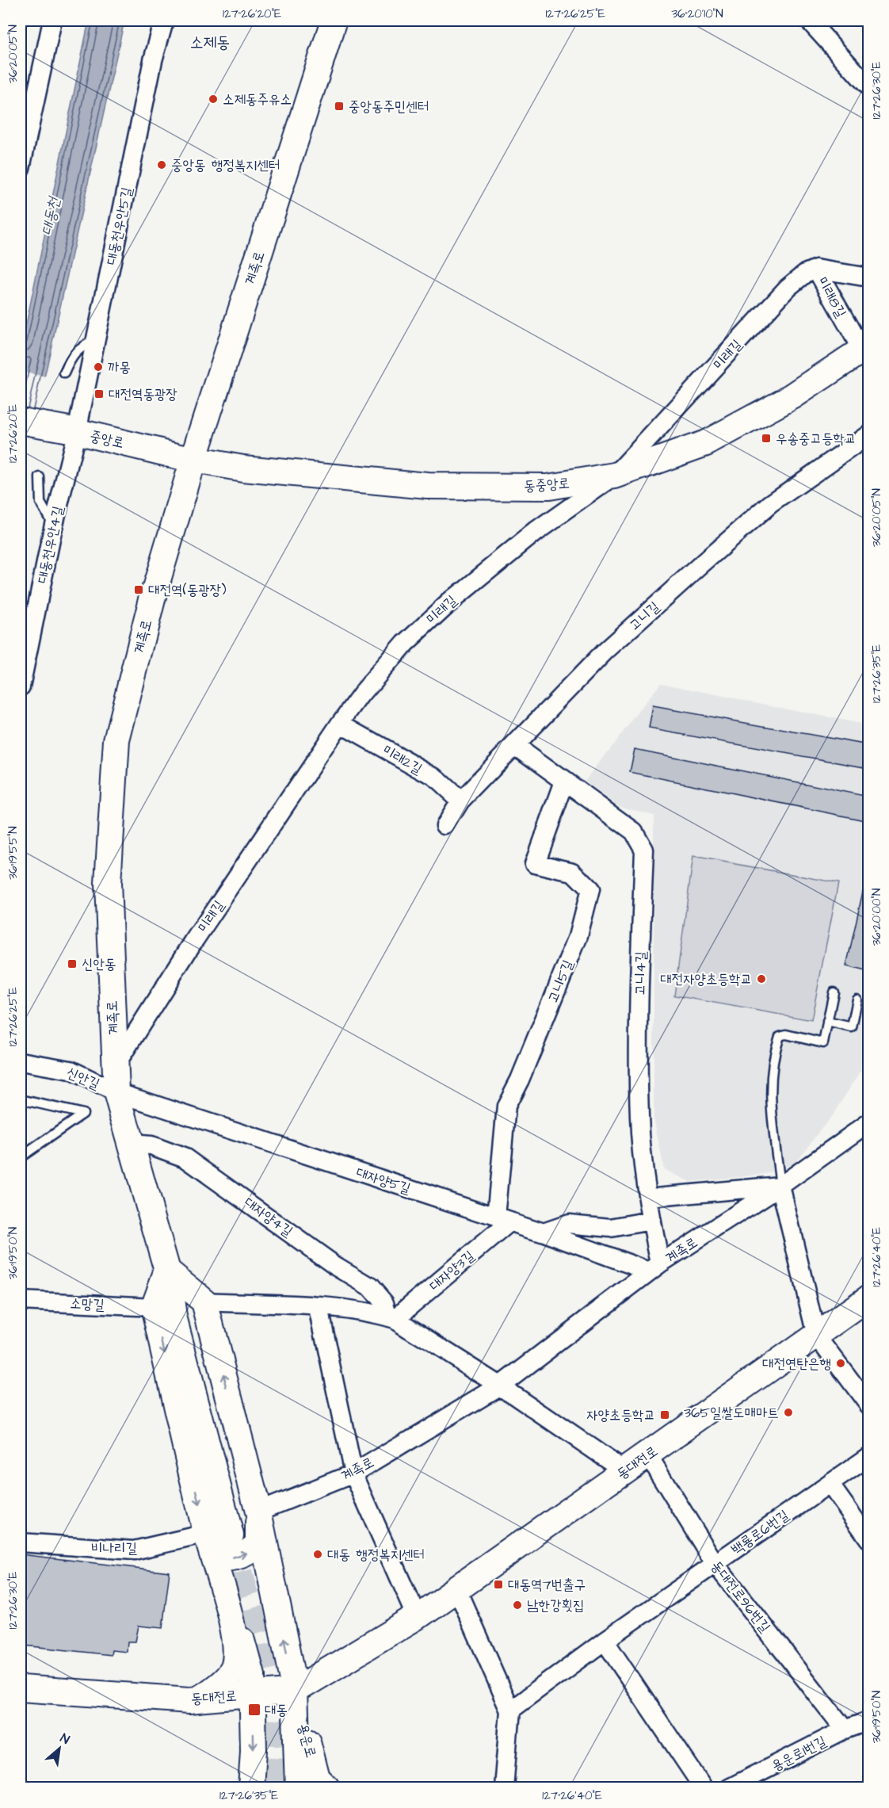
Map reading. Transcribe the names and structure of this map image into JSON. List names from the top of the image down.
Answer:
{
  "streets": {
    "main road": [
      "계족로",
      "중앙로",
      "동중앙로",
      "동대전로",
      "용운로"
    ],
    "street": [
      "대동천우안5길",
      "미래8길",
      "미래길",
      "대동천우안4길",
      "고니길",
      "미래2길",
      "고니4길",
      "고니5길",
      "신안길",
      "대자양5길",
      "대자양4길",
      "대자양3길",
      "소망길",
      "백룡로6번길",
      "비나리길",
      "동대전로96번길",
      "용운로1번길"
    ]
  },
  "crossings": [
    ["대동천우안5길", "중앙로"],
    ["대동천우안5길", "대동천우안4길"],
    ["계족로", "미래길"],
    ["계족로", "중앙로"],
    ["계족로", "동중앙로"],
    ["계족로", "고니4길"],
    ["계족로", "신안길"],
    ["계족로", "대자양5길"],
    ["계족로", "대자양4길"],
    ["미래8길", "미래길"],
    ["미래8길", "동중앙로"],
    ["미래길", "동중앙로"],
    ["미래길", "미래2길"],
    ["중앙로", "동중앙로"],
    ["중앙로", "대동천우안4길"],
    ["고니길", "미래2길"],
    ["고니길", "고니4길"],
    ["고니4길", "고니5길"],
    ["고니4길", "대자양5길"],
    ["고니5길", "대자양5길"],
    ["고니5길", "대자양3길"],
    ["신안길", "대자양5길"],
    ["대자양5길", "대자양3길"],
    ["대자양4길", "대자양3길"],
    ["동대전로", "동대전로96번길"],
    ["동대전로", "용운로"],
    ["백룡로6번길", "동대전로96번길"],
    ["동대전로96번길", "용운로1번길"]
  ],
  "districts": ["소제동"],
  "water": ["대동천"],
  "places": {
    "other": [
      "소제동주유소",
      "중앙동 행정복지센터",
      "까몽",
      "대전자양초등학교",
      "대전연탄은행",
      "365일쌀도매마트",
      "대동 행정복지센터",
      "남한강횟집"
    ],
    "transit": [
      "중앙동주민센터",
      "대전역동광장",
      "우송중고등학교",
      "대전역(동광장)",
      "신안동",
      "자양초등학교",
      "대동역7번출구",
      "대동"
    ]
  },
  "north": "top right",
  "coordinates": [
    "127°26'20\"E",
    "127°26'25\"E",
    "36°20'10\"N",
    "36°20'05\"N",
    "127°26'30\"E",
    "127°26'35\"E",
    "36°19'55\"N",
    "36°20'00\"N",
    "36°19'50\"N",
    "127°26'40\"E"
  ]
}
